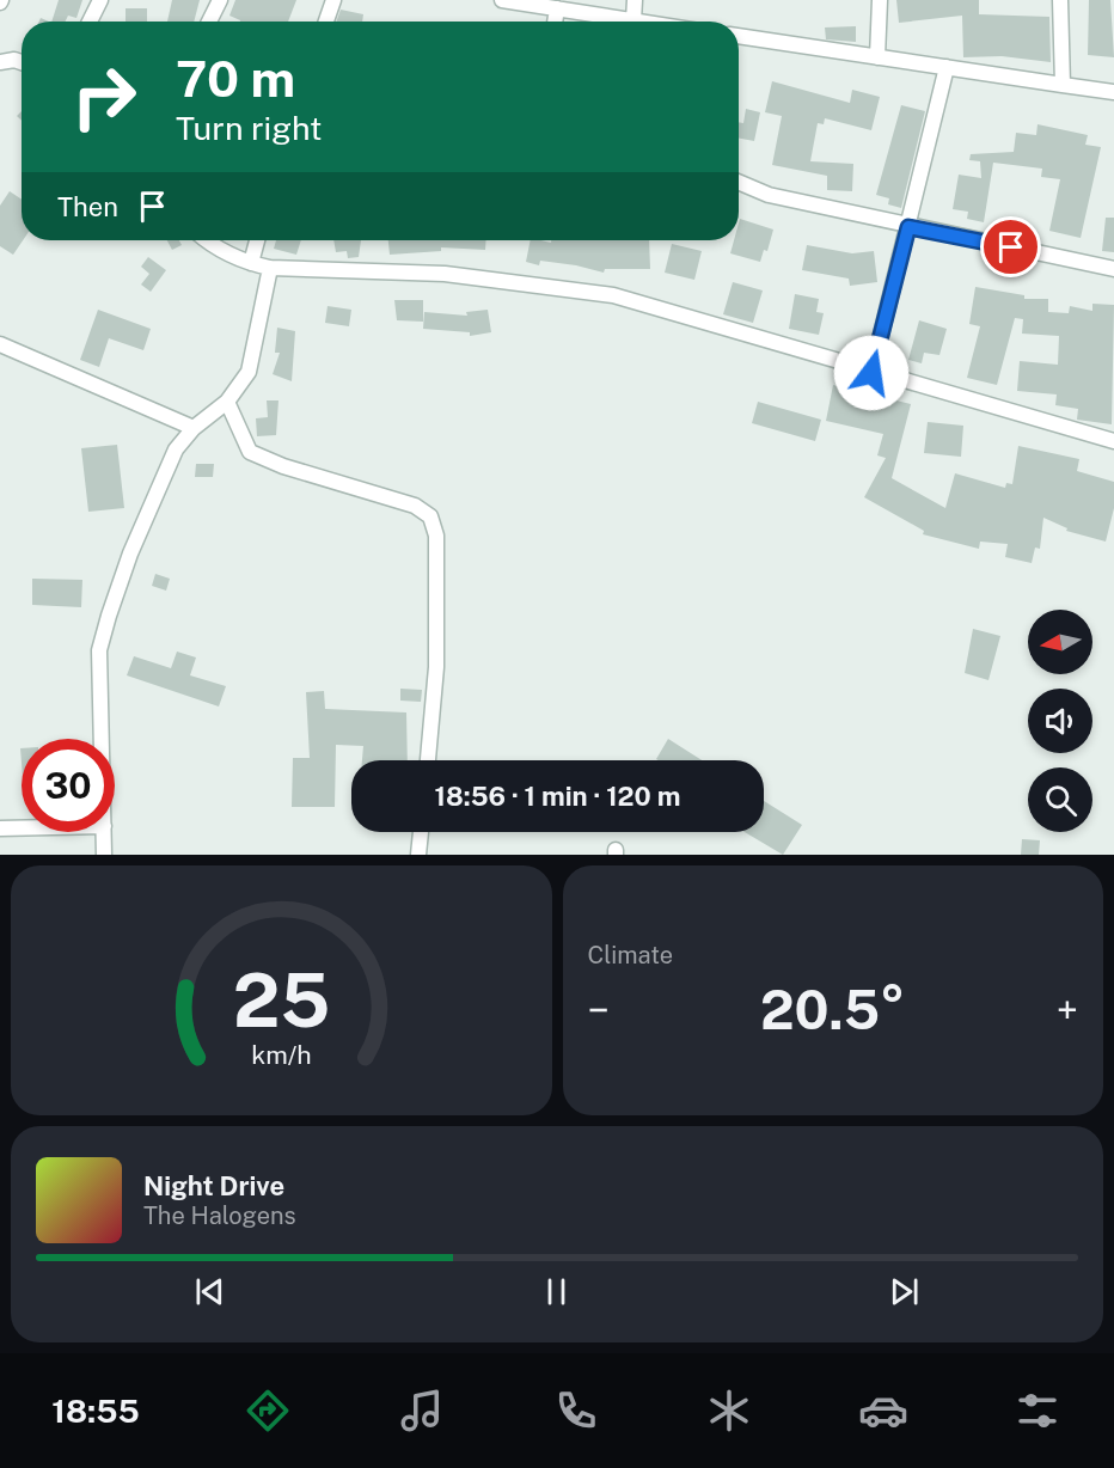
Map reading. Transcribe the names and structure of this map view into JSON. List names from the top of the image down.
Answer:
{
  "north": "left",
  "page": {
    "turn": ["70 m", "Turn right"],
    "then": "Then",
    "limit": "30",
    "trip": "18:56 · 1 min · 120 m",
    "tile": "Climate",
    "heat": ["−", "20.5°", "+"],
    "song": ["Night Drive", "The Halogens"],
    "tabs": "18:55",
    "gauge": ["25", "km/h"]
  }
}
